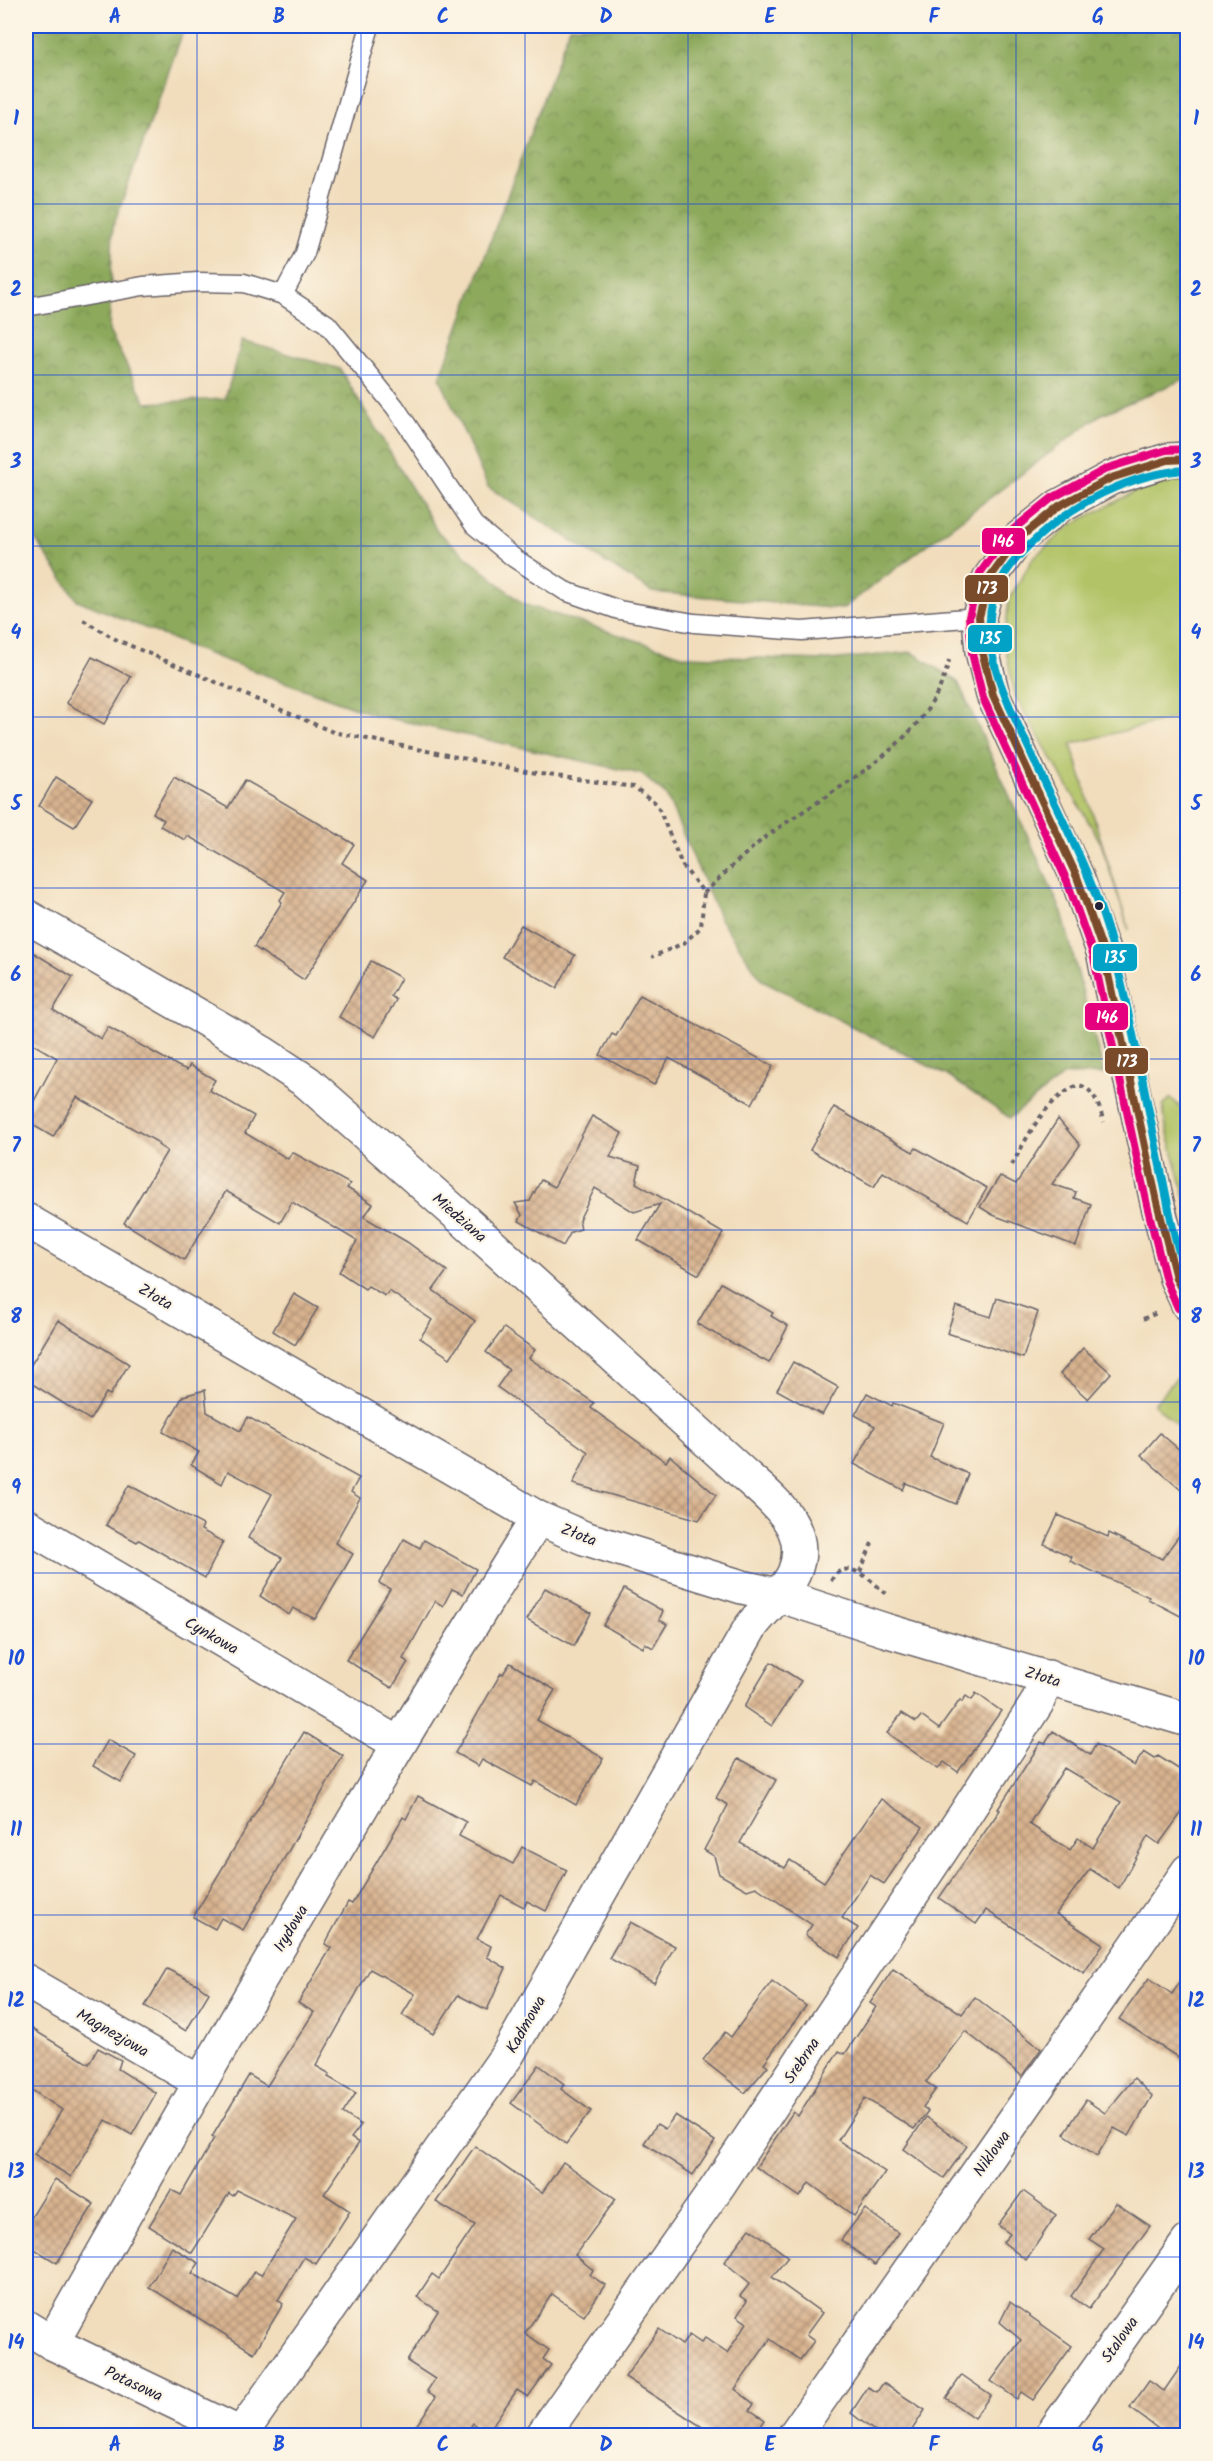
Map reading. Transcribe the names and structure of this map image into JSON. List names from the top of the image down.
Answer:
{
  "streets": {
    "street": [
      "Miedziana",
      "Złota",
      "Cynkowa",
      "Irydowa",
      "Kadmowa",
      "Magnezjowa",
      "Srebrna",
      "Niklowa",
      "Stalowa",
      "Potasowa"
    ]
  },
  "crossings": [
    ["Miedziana", "Złota"],
    ["Miedziana", "Kadmowa"],
    ["Złota", "Irydowa"],
    ["Złota", "Kadmowa"],
    ["Złota", "Srebrna"],
    ["Cynkowa", "Irydowa"],
    ["Irydowa", "Magnezjowa"],
    ["Irydowa", "Potasowa"],
    ["Kadmowa", "Potasowa"]
  ],
  "lines": ["transit line 146", "transit line 173", "transit line 135"],
  "grid": {
    "columns": [
      "A",
      "B",
      "C",
      "D",
      "E",
      "F",
      "G"
    ],
    "rows": [
      "1",
      "2",
      "3",
      "4",
      "5",
      "6",
      "7",
      "8",
      "9",
      "10",
      "11",
      "12",
      "13",
      "14"
    ]
  }
}
